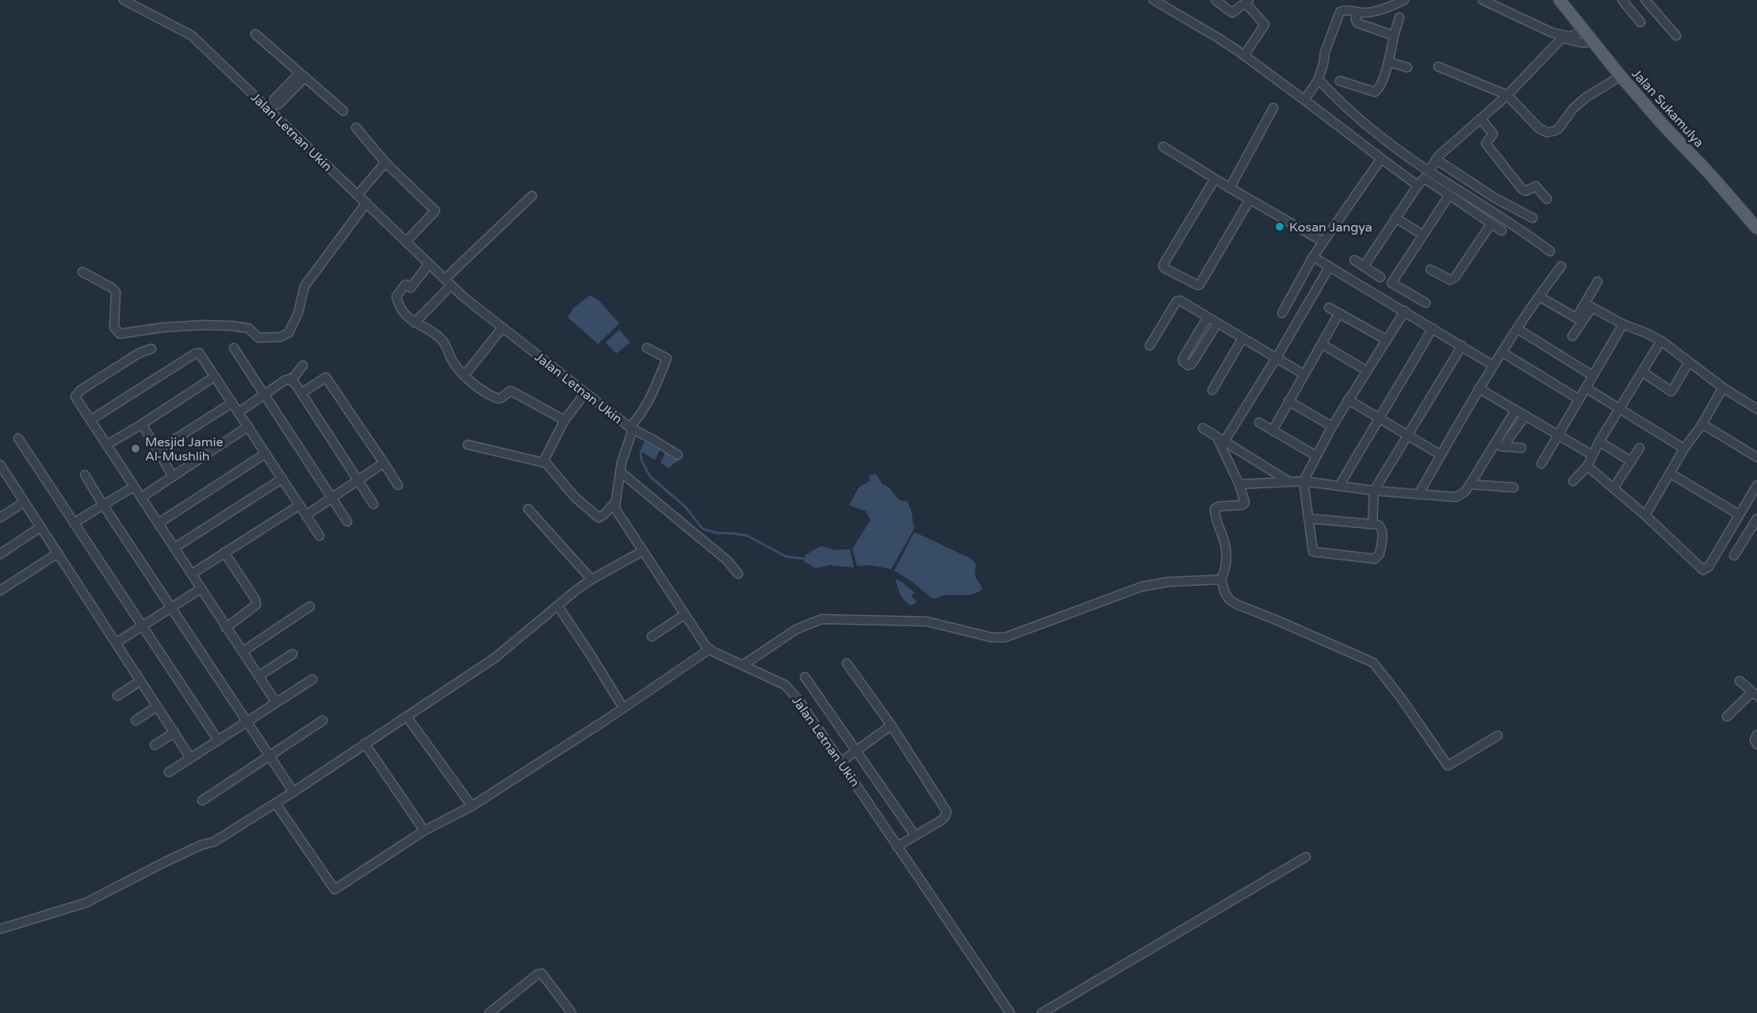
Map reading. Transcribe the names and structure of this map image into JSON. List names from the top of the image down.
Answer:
{
  "streets": {
    "main road": ["Jalan Sukamulya"],
    "street": ["Jalan Letnan Ukin"]
  },
  "places": ["Kosan Jangya", "Mesjid Jamie Al-Mushlih"]
}
